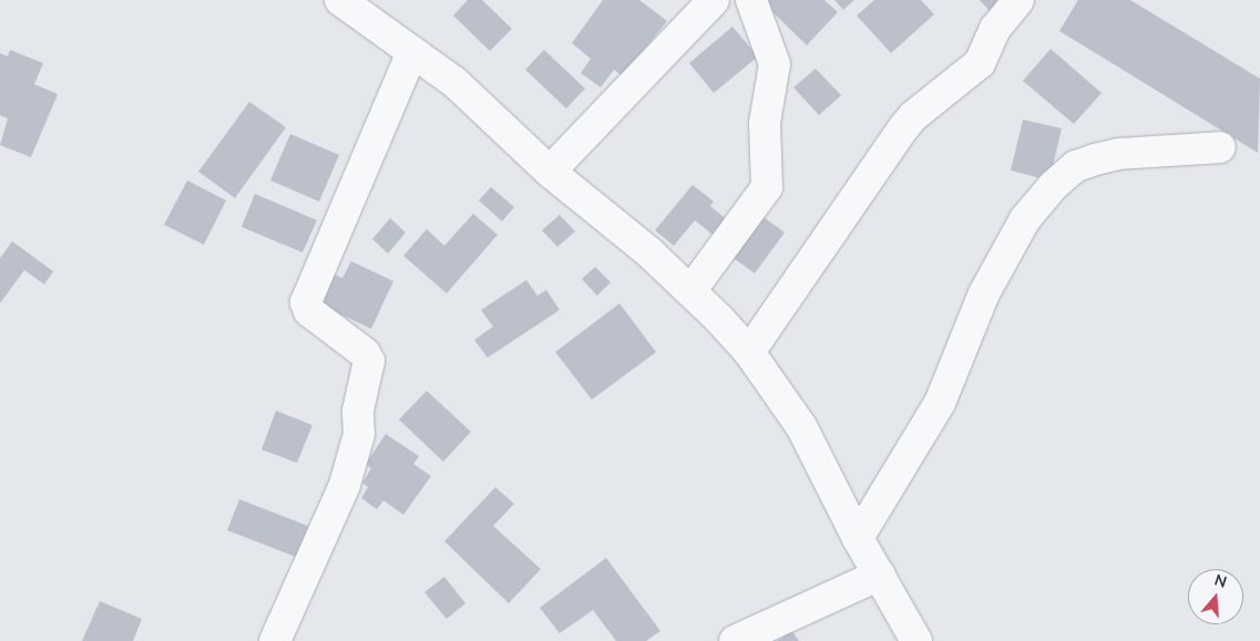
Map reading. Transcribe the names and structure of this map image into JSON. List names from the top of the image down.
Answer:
{
  "north": "top"
}
